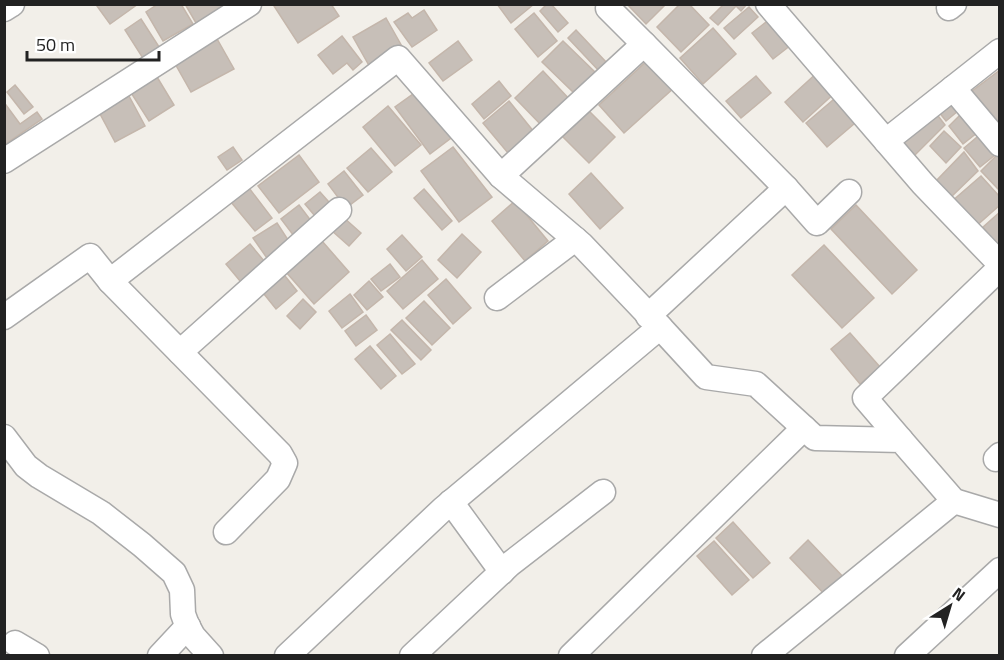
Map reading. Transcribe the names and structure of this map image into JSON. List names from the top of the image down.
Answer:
{
  "scale_bar": "50 m",
  "north": "top right"
}
